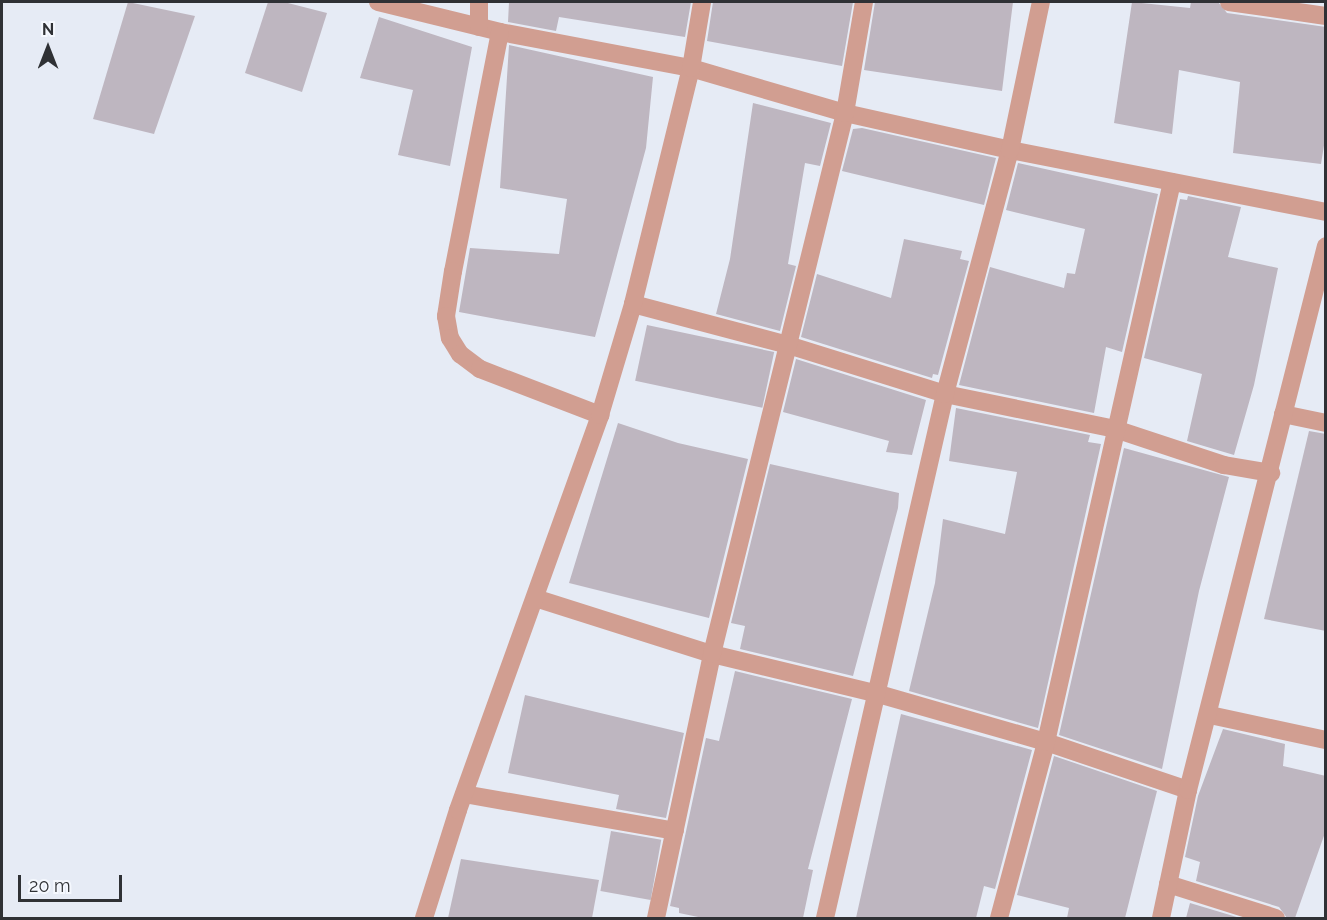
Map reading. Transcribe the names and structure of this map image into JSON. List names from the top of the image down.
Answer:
{
  "scale_bar": "20 m",
  "north": "top"
}
